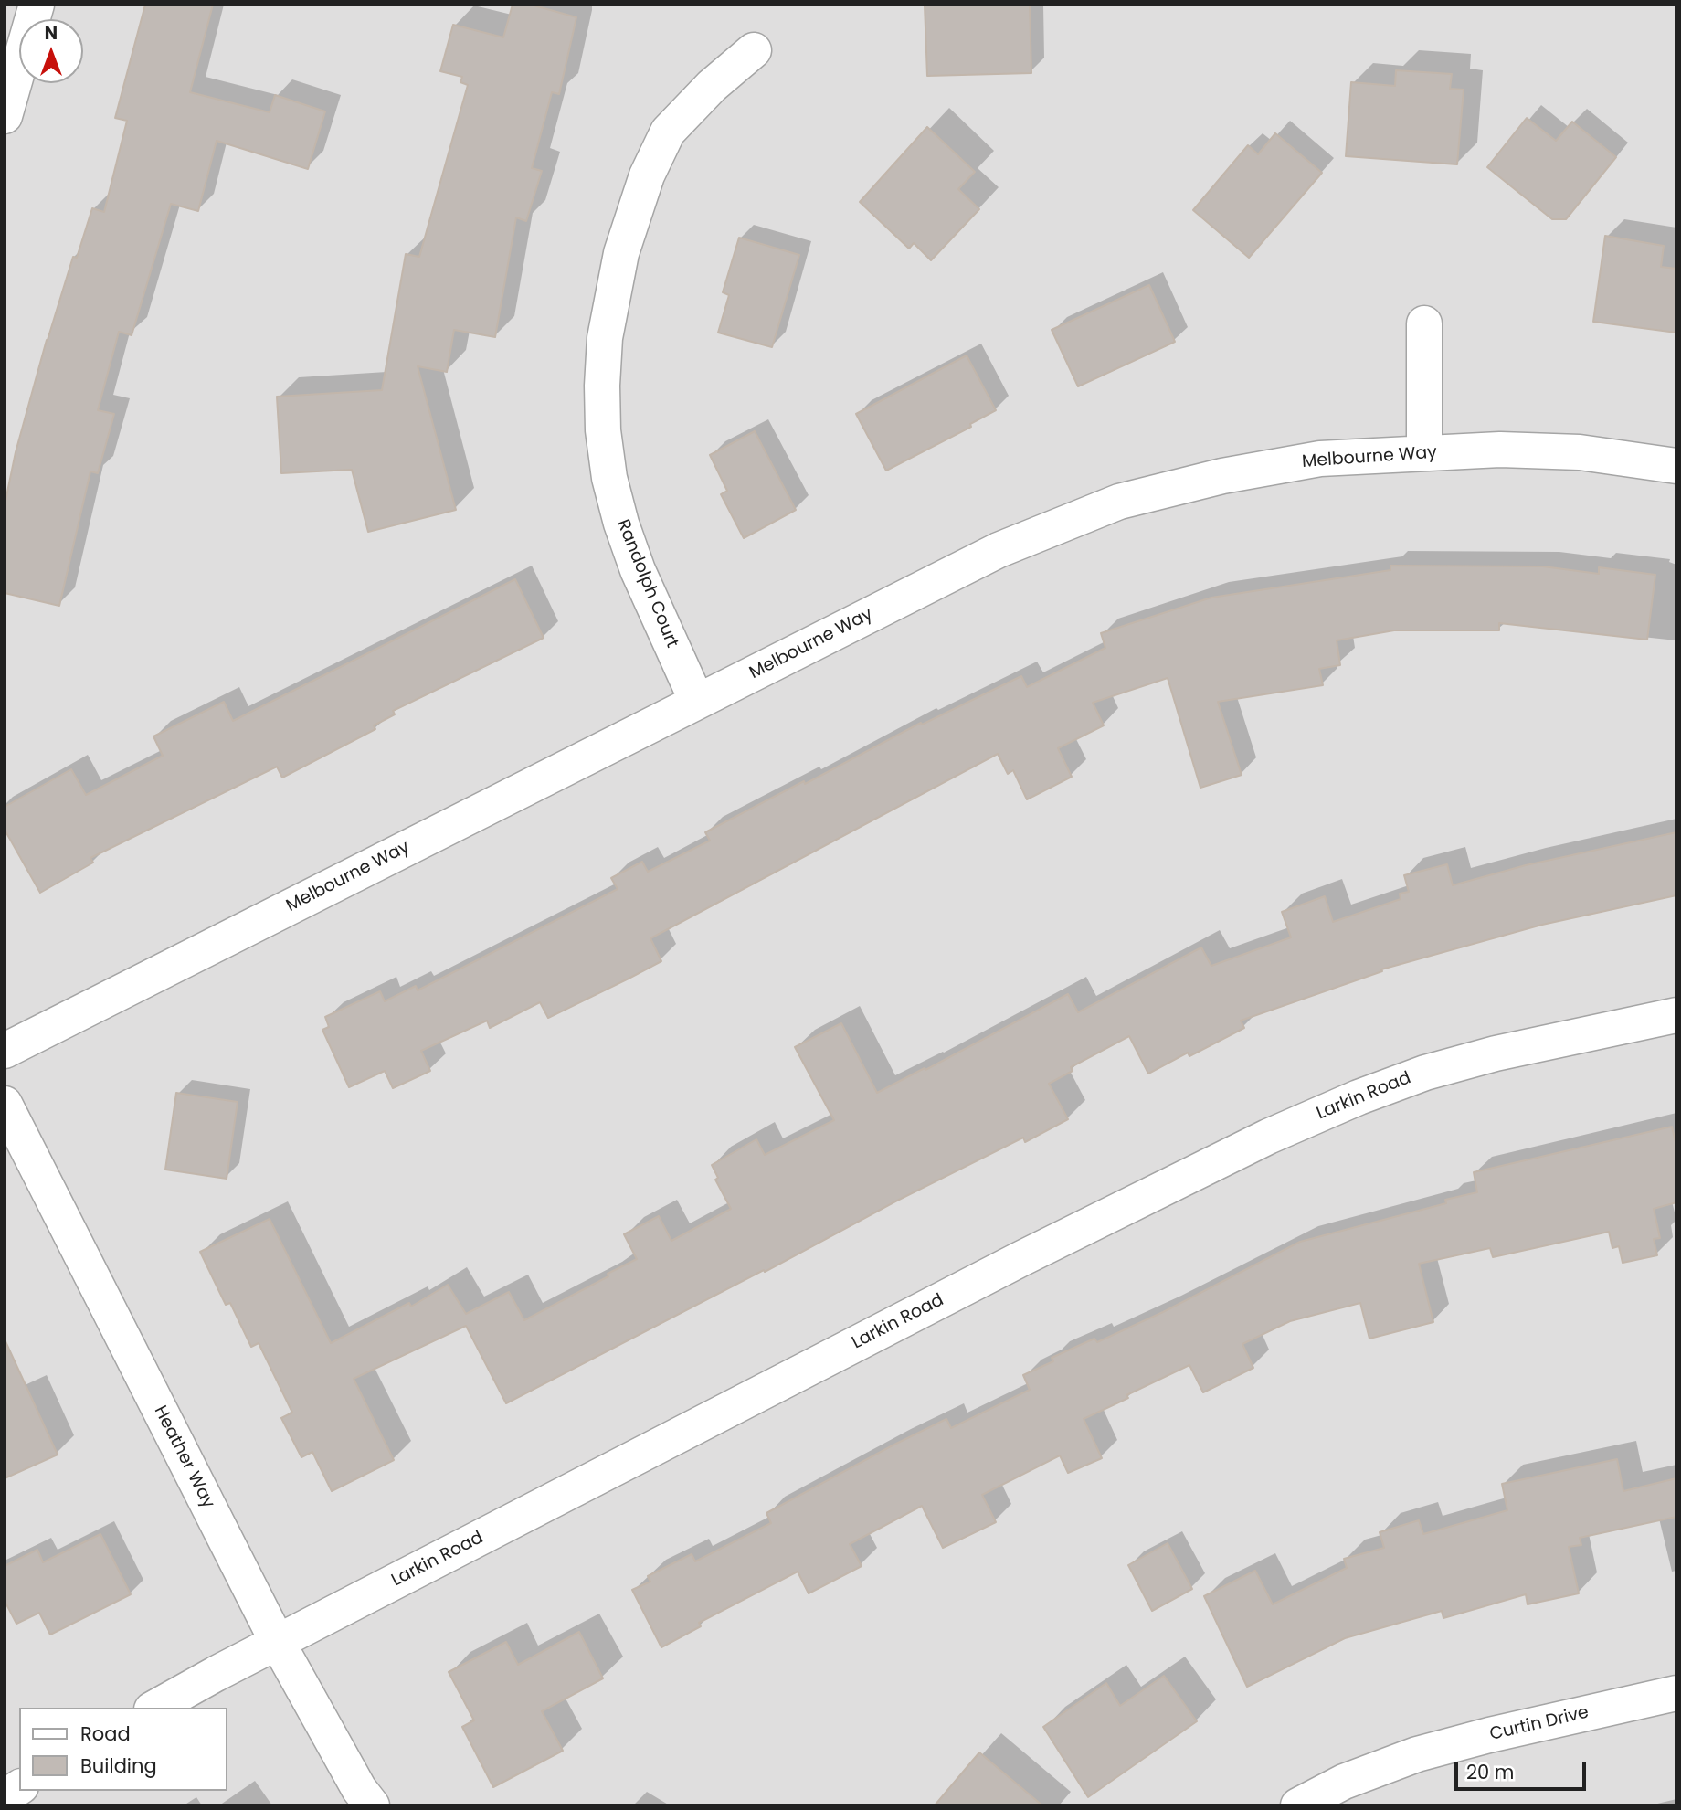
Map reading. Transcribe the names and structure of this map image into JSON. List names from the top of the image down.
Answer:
{
  "streets": {
    "street": [
      "Melbourne Way",
      "Randolph Court",
      "Larkin Road",
      "Heather Way",
      "Curtin Drive"
    ]
  },
  "crossings": [
    ["Melbourne Way", "Randolph Court"],
    ["Larkin Road", "Heather Way"]
  ],
  "legend": ["Road", "Building"],
  "scale_bar": "20 m",
  "north": "top"
}
